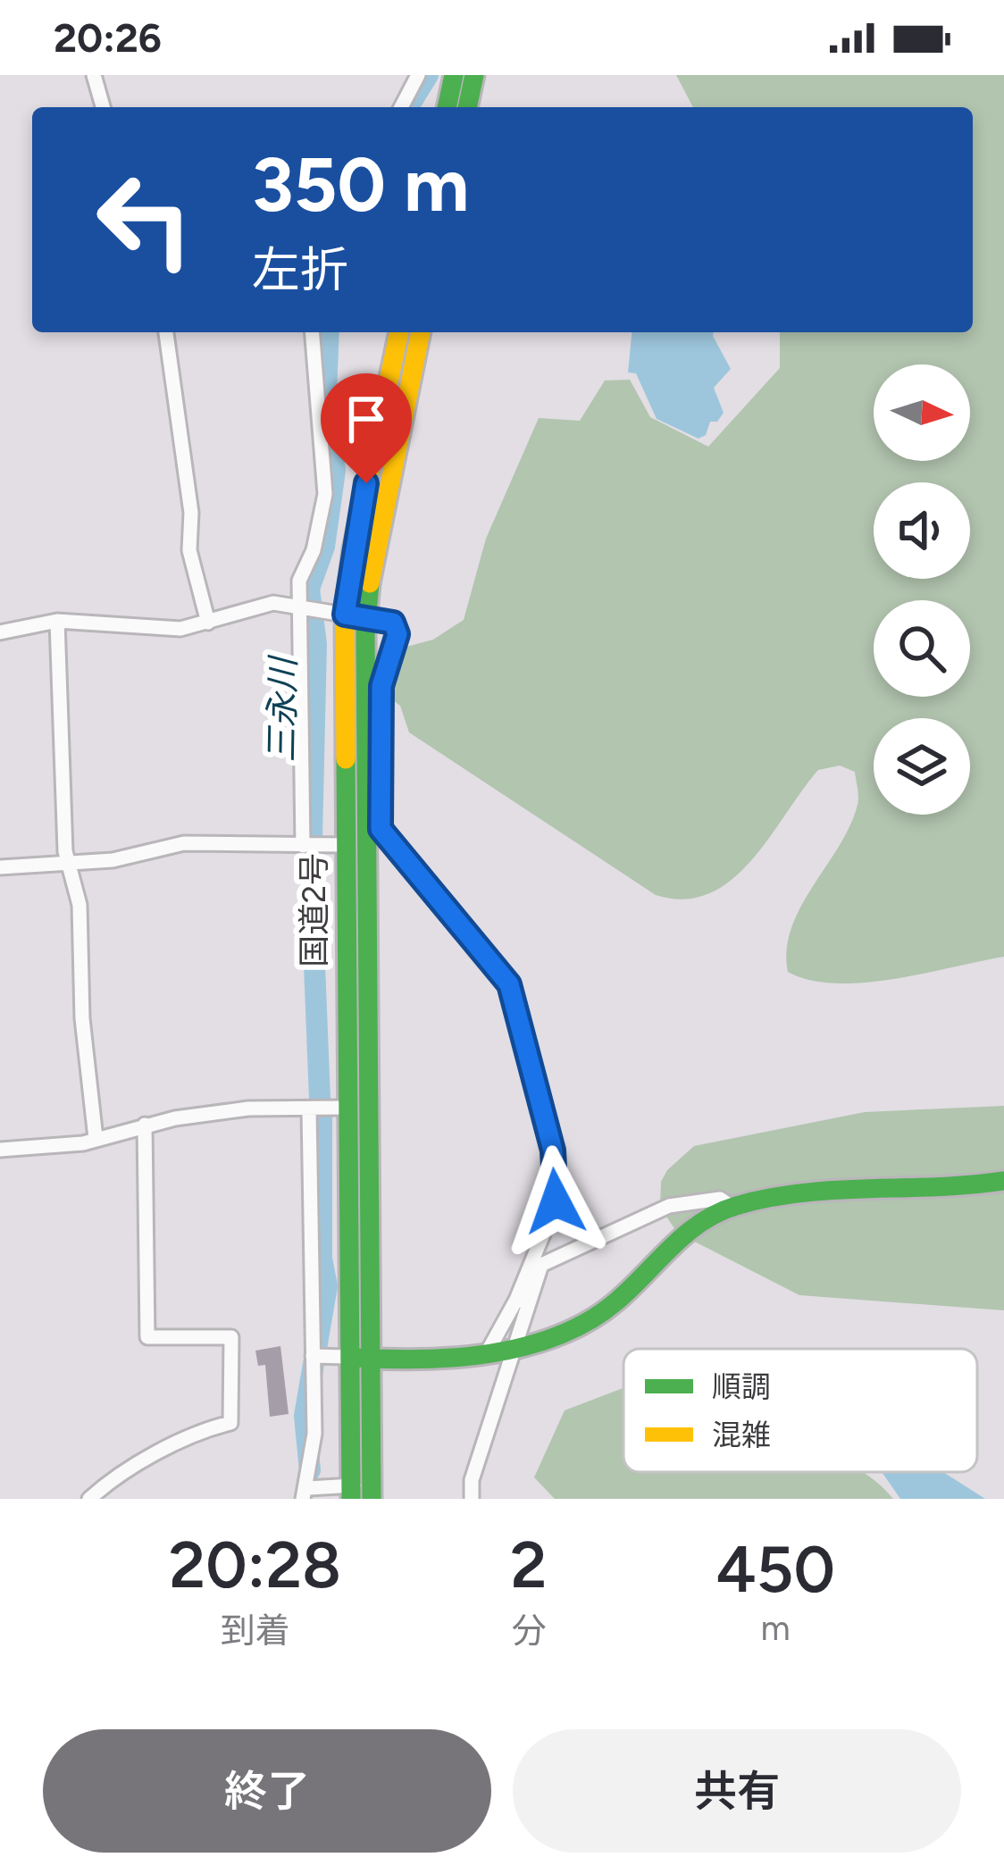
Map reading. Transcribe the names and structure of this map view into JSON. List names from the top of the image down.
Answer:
{
  "streets": {
    "main road": ["国道2号"]
  },
  "water": ["三永川"],
  "legend": ["順調", "混雑"],
  "north": "right",
  "page": {
    "status": "20:26",
    "turn": ["350 m", "左折"],
    "eta": [
      "20:28",
      "到着",
      "2",
      "分",
      "450",
      "m"
    ],
    "buttons": ["終了", "共有"]
  }
}
